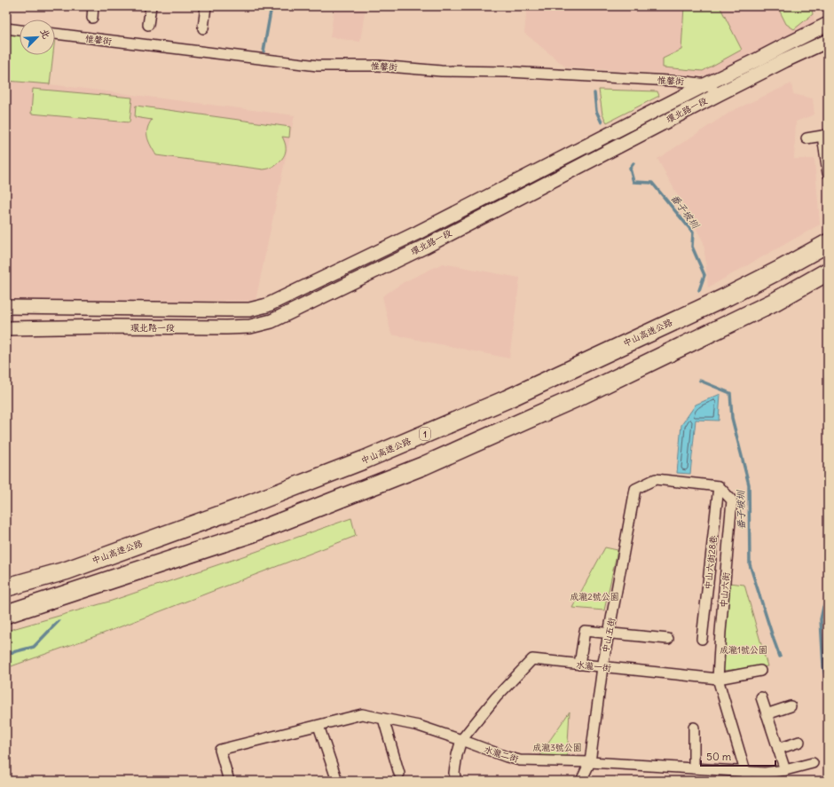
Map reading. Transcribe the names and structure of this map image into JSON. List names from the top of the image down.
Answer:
{
  "streets": {
    "highway": ["中山高速公路", "1"],
    "street": [
      "惟馨街",
      "環北路一段",
      "中山六街28巷",
      "中山六街",
      "中山五街",
      "水瀧一街",
      "水瀧二街"
    ]
  },
  "crossings": [
    ["惟馨街", "環北路一段"],
    ["中山六街28巷", "中山六街"],
    ["中山六街28巷", "中山五街"],
    ["中山六街", "中山五街"],
    ["中山六街", "水瀧一街"],
    ["中山六街", "水瀧二街"],
    ["中山五街", "水瀧一街"],
    ["中山五街", "水瀧二街"],
    ["水瀧一街", "水瀧二街"]
  ],
  "water": ["番子坡圳"],
  "parks": ["成瀧2號公園", "成瀧1號公園", "成瀧3號公園"],
  "scale_bar": "50 m",
  "north": "top right"
}
